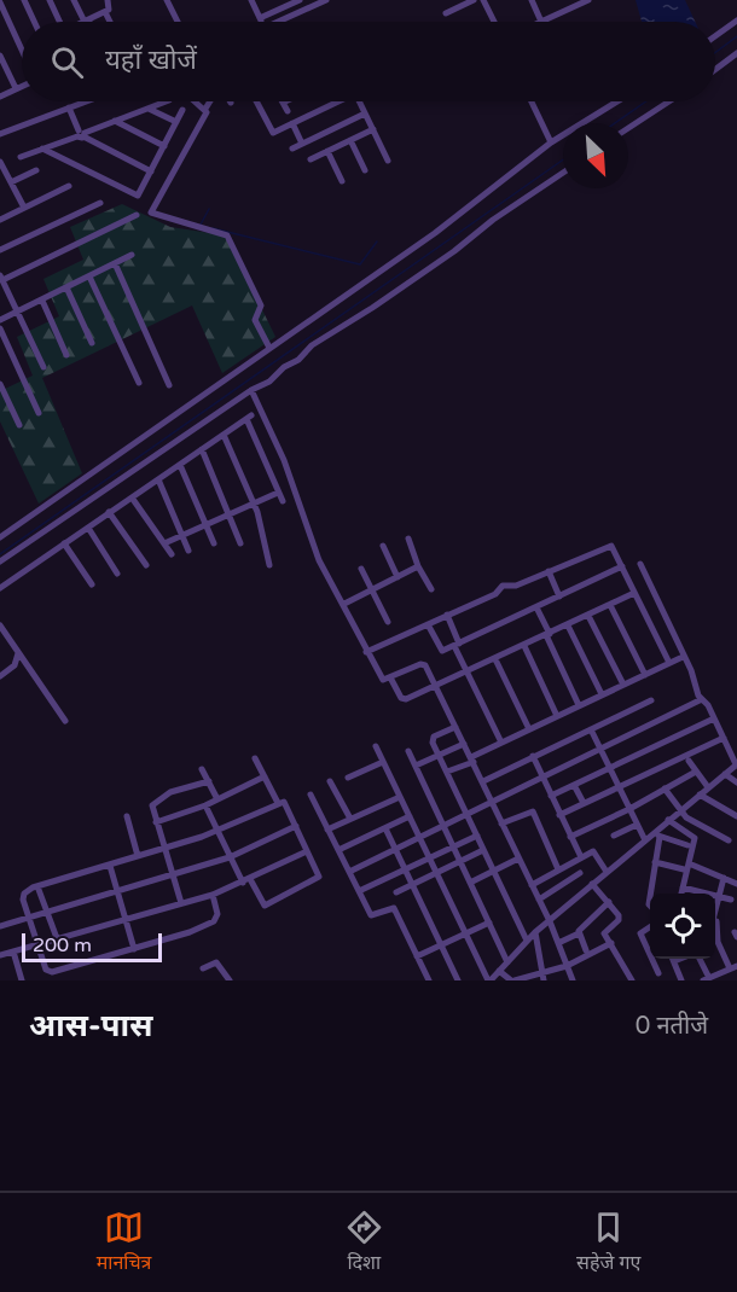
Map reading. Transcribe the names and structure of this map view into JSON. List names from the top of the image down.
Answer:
{
  "scale_bar": "200 m",
  "north": "bottom right",
  "page": {
    "search": "यहाँ खोजें",
    "scale": "200 m",
    "heading": ["आस-पास", "0 नतीजे"],
    "nav": ["मानचित्र", "दिशा", "सहेजे गए"]
  }
}
